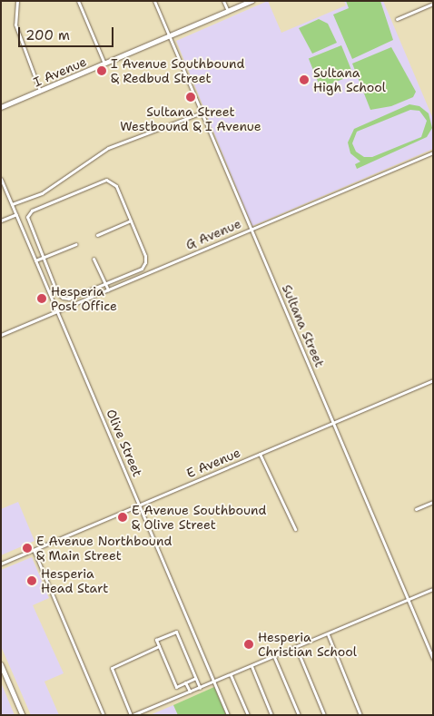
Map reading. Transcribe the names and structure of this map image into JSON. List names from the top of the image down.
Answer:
{
  "streets": {
    "main road": ["I Avenue"],
    "street": [
      "G Avenue",
      "Sultana Street",
      "Olive Street",
      "E Avenue"
    ]
  },
  "crossings": [
    ["I Avenue", "Sultana Street"],
    ["G Avenue", "Sultana Street"],
    ["G Avenue", "Olive Street"],
    ["Sultana Street", "E Avenue"],
    ["Olive Street", "E Avenue"]
  ],
  "places": [
    "I Avenue Southbound & Redbud Street",
    "Sultana High School",
    "Sultana Street Westbound & I Avenue",
    "Hesperia Post Office",
    "E Avenue Southbound & Olive Street",
    "E Avenue Northbound & Main Street",
    "Hesperia Head Start",
    "Hesperia Christian School"
  ],
  "scale_bar": "200 m"
}
